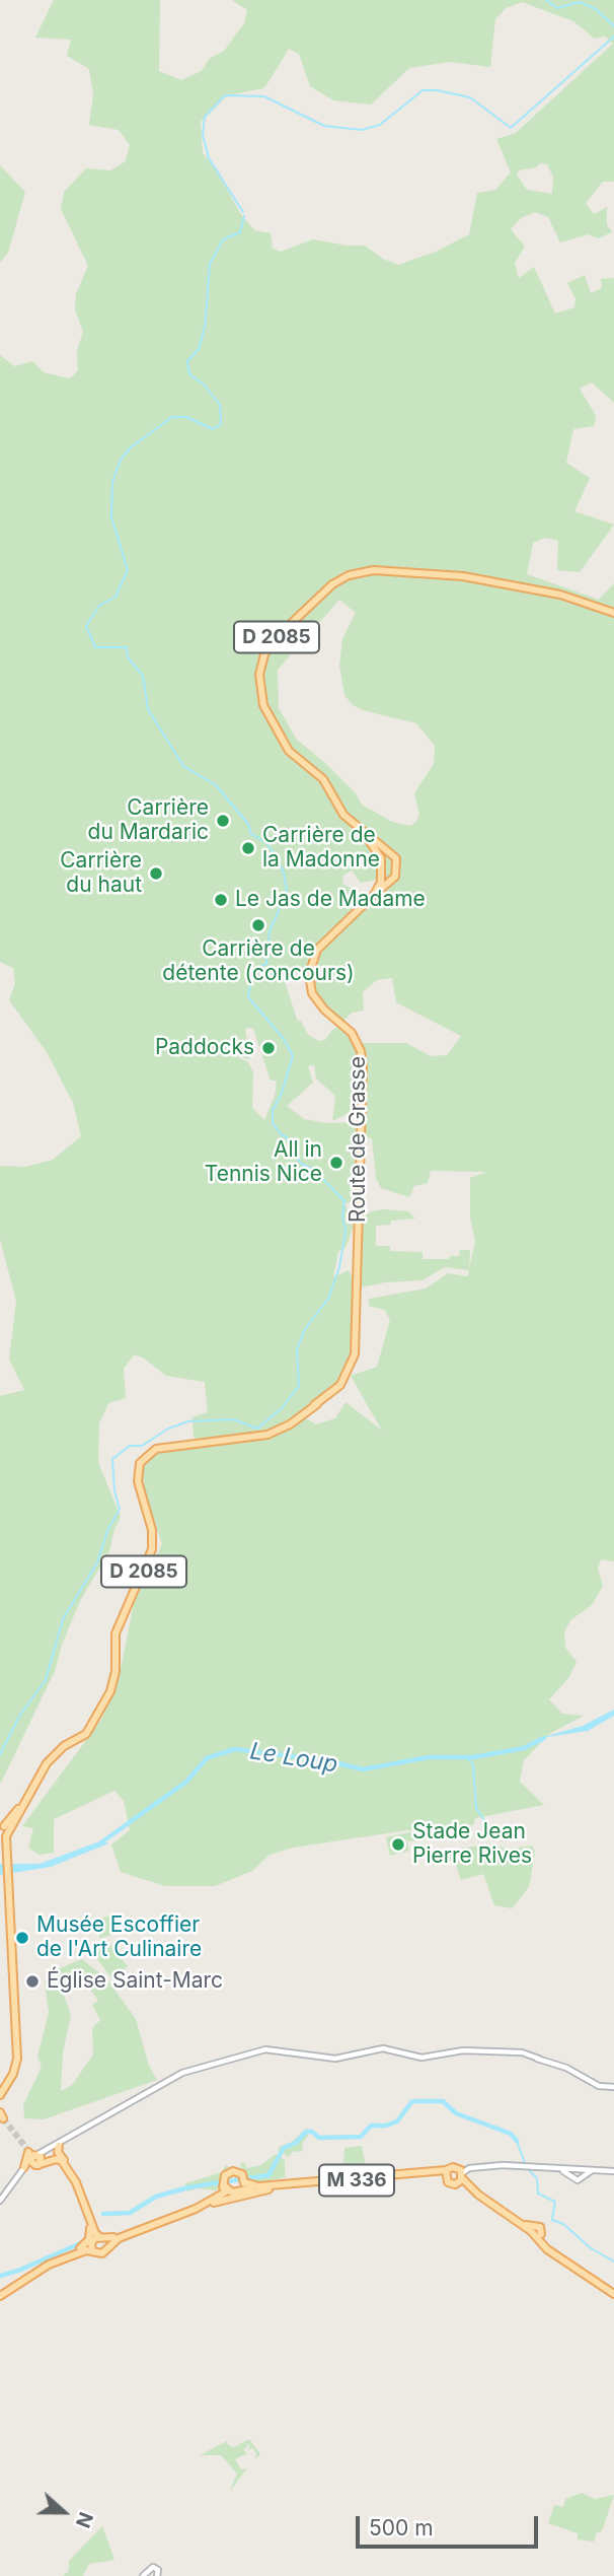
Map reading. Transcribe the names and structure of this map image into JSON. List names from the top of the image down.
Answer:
{
  "streets": {
    "main road": ["D 2085", "Route de Grasse", "M 336"]
  },
  "crossings": [
    ["D 2085", "Route de Grasse"]
  ],
  "water": ["Le Loup"],
  "places": [
    "Carrière du Mardaric",
    "Carrière de la Madonne",
    "Carrière du haut",
    "Le Jas de Madame",
    "Carrière de détente (concours)",
    "Paddocks",
    "All in Tennis Nice",
    "Stade Jean Pierre Rives",
    "Musée Escoffier de l'Art Culinaire",
    "Église Saint-Marc"
  ],
  "scale_bar": "500 m",
  "north": "right"
}
